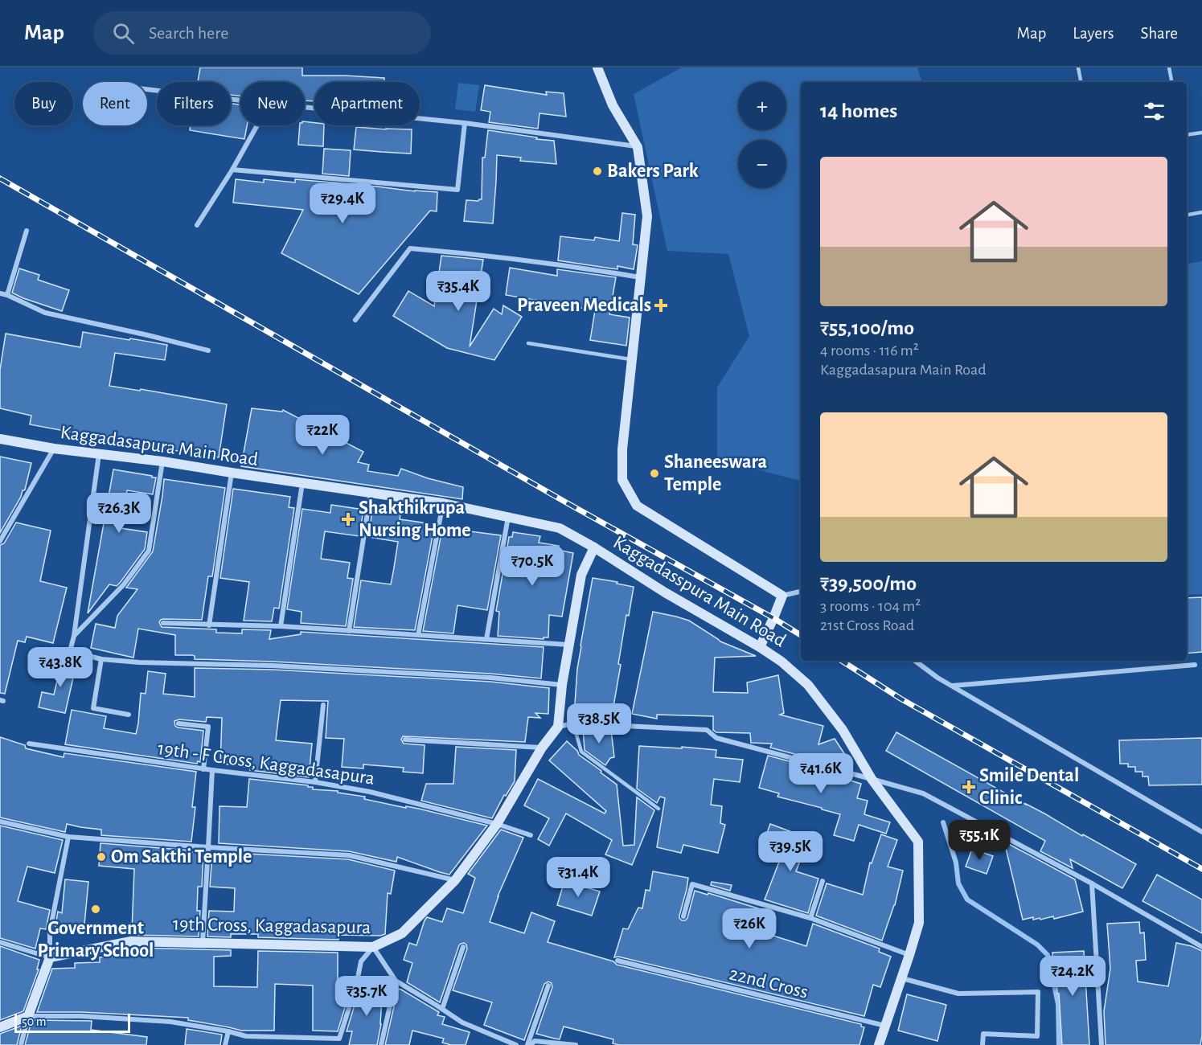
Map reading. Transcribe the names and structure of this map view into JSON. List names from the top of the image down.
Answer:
{
  "streets": {
    "street": [
      "Kaggadasapura Main Road",
      "Kaggadasspura Main Road",
      "19th - F Cross, Kaggadasapura",
      "19th Cross, Kaggadasapura",
      "22nd Cross"
    ]
  },
  "crossings": [
    ["Kaggadasapura Main Road", "Kaggadasspura Main Road"],
    ["19th - F Cross, Kaggadasapura", "19th Cross, Kaggadasapura"]
  ],
  "places": {
    "other": [
      "Bakers Park",
      "Shaneeswara Temple",
      "Om Sakthi Temple",
      "Government Primary School"
    ],
    "health": ["Praveen Medicals", "Shakthikrupa Nursing Home", "Smile Dental Clinic"]
  },
  "scale_bar": "50 m",
  "page": {
    "header": "Map",
    "search": "Search here",
    "nav": ["Map", "Layers", "Share"],
    "map_buttons": ["+", "−"],
    "chip": [
      "Buy",
      "Rent",
      "Filters",
      "New",
      "Apartment"
    ],
    "heading": "14 homes",
    "list": [
      {
        "name": "₹55,100/mo",
        "note": "4 rooms · 116 m² · Kaggadasapura Main Road"
      },
      {
        "name": "₹39,500/mo",
        "note": "3 rooms · 104 m² · 21st Cross Road"
      }
    ],
    "price": [
      "₹29.4K",
      "₹35.4K",
      "₹22K",
      "₹26.3K",
      "₹70.5K",
      "₹43.8K",
      "₹38.5K",
      "₹41.6K",
      "₹55.1K",
      "₹39.5K",
      "₹31.4K",
      "₹26K",
      "₹24.2K",
      "₹35.7K"
    ],
    "scale": "50 m"
  }
}
